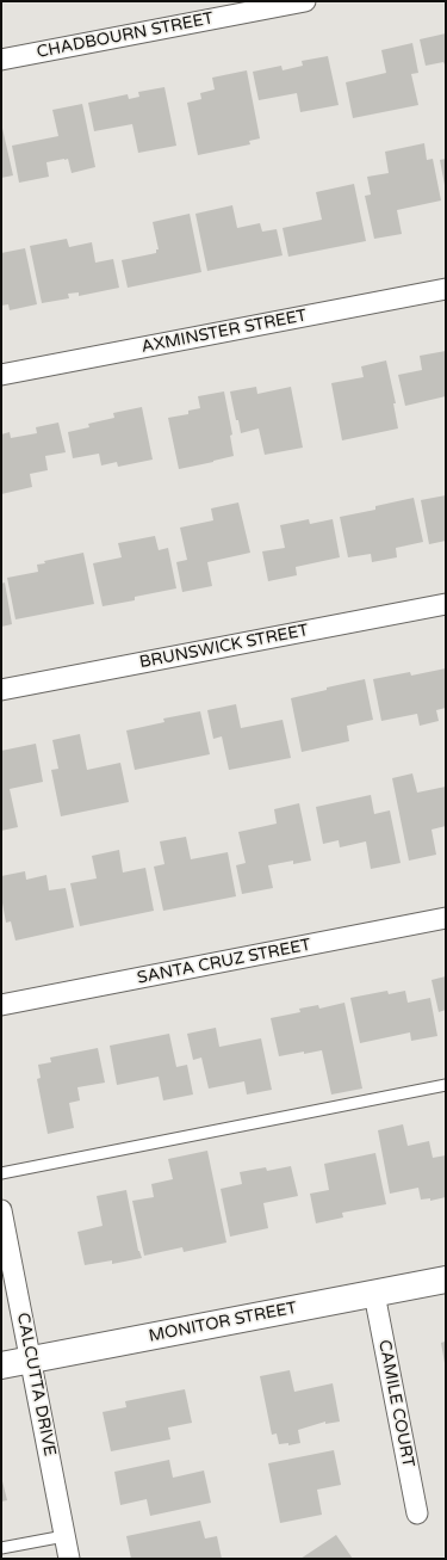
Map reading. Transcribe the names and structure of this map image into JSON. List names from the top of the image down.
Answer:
{
  "streets": {
    "street": [
      "CHADBOURN STREET",
      "AXMINSTER STREET",
      "BRUNSWICK STREET",
      "SANTA CRUZ STREET",
      "MONITOR STREET",
      "CALCUTTA DRIVE",
      "CAMILE COURT"
    ]
  },
  "crossings": [
    ["MONITOR STREET", "CALCUTTA DRIVE"],
    ["MONITOR STREET", "CAMILE COURT"]
  ]
}
